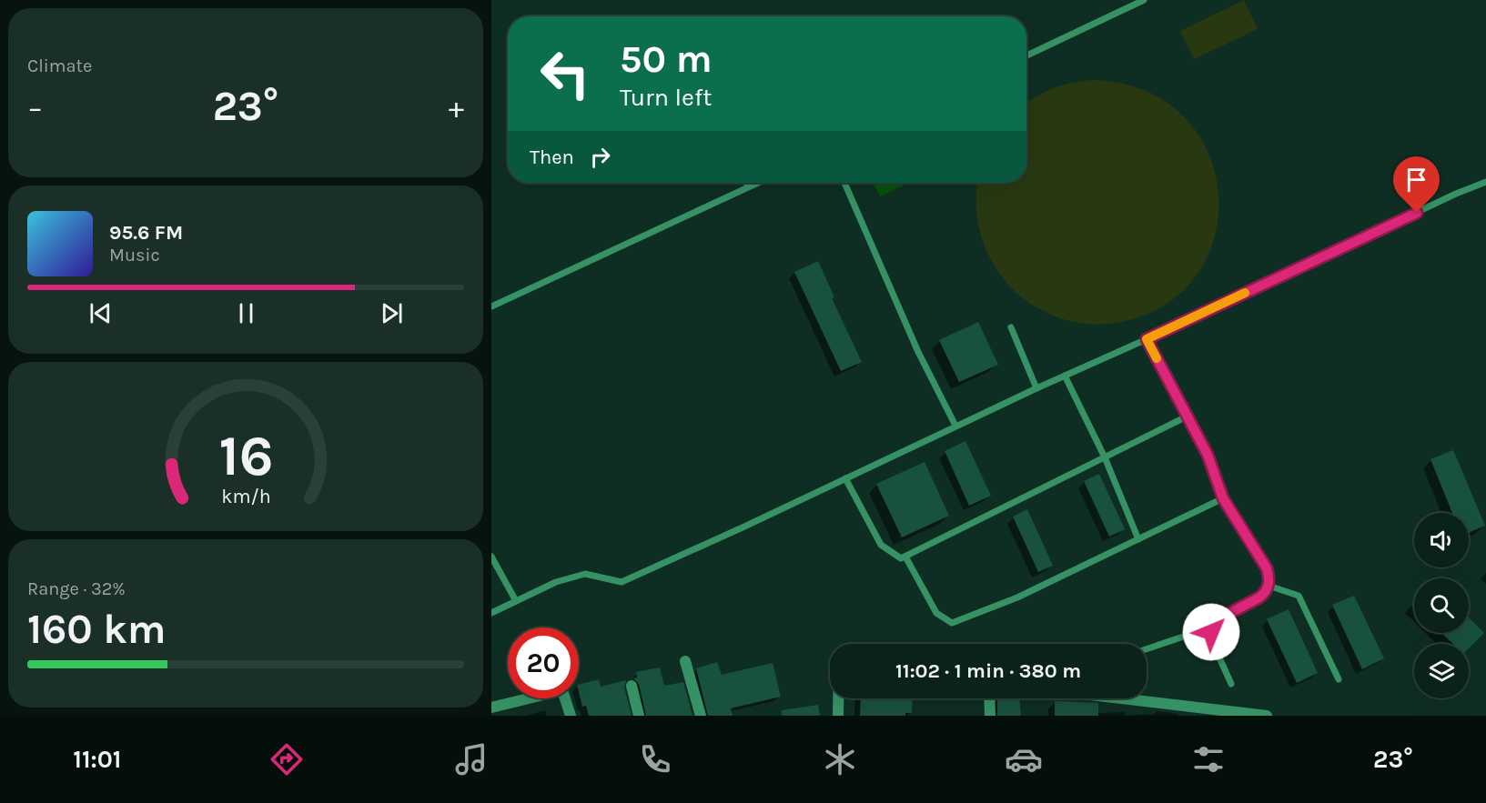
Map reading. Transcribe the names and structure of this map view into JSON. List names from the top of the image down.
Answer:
{
  "page": {
    "tile": [
      "Climate",
      ["Range · 32%", "160 km"]
    ],
    "turn": ["50 m", "Turn left"],
    "heat": ["−", "23°", "+"],
    "then": "Then",
    "song": ["95.6 FM", "Music"],
    "limit": "20",
    "trip": "11:02 · 1 min · 380 m",
    "tabs": ["11:01", "23°"],
    "gauge": ["16", "km/h"]
  }
}
